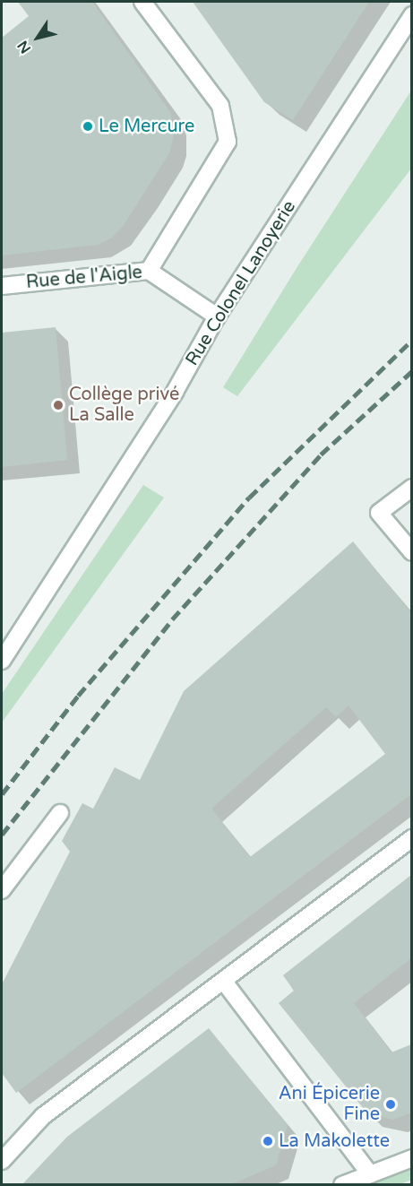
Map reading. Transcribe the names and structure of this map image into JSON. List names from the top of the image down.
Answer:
{
  "streets": {
    "street": ["Rue de l'Aigle", "Rue Colonel Lanoyerie"]
  },
  "crossings": [
    ["Rue de l'Aigle", "Rue Colonel Lanoyerie"]
  ],
  "places": [
    "Le Mercure",
    "Collège privé La Salle",
    "Ani Épicerie Fine",
    "La Makolette"
  ],
  "north": "bottom left"
}
